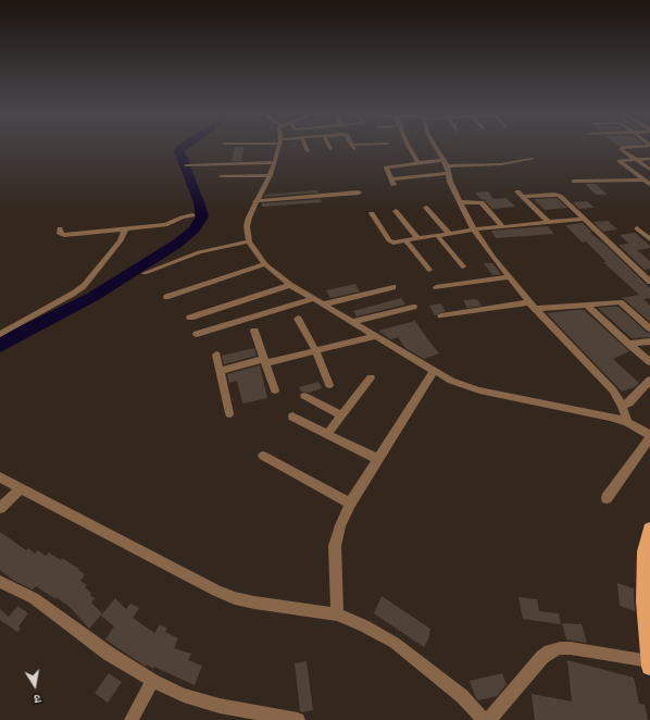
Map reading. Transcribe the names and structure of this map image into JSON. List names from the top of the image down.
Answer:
{
  "north": "bottom"
}
